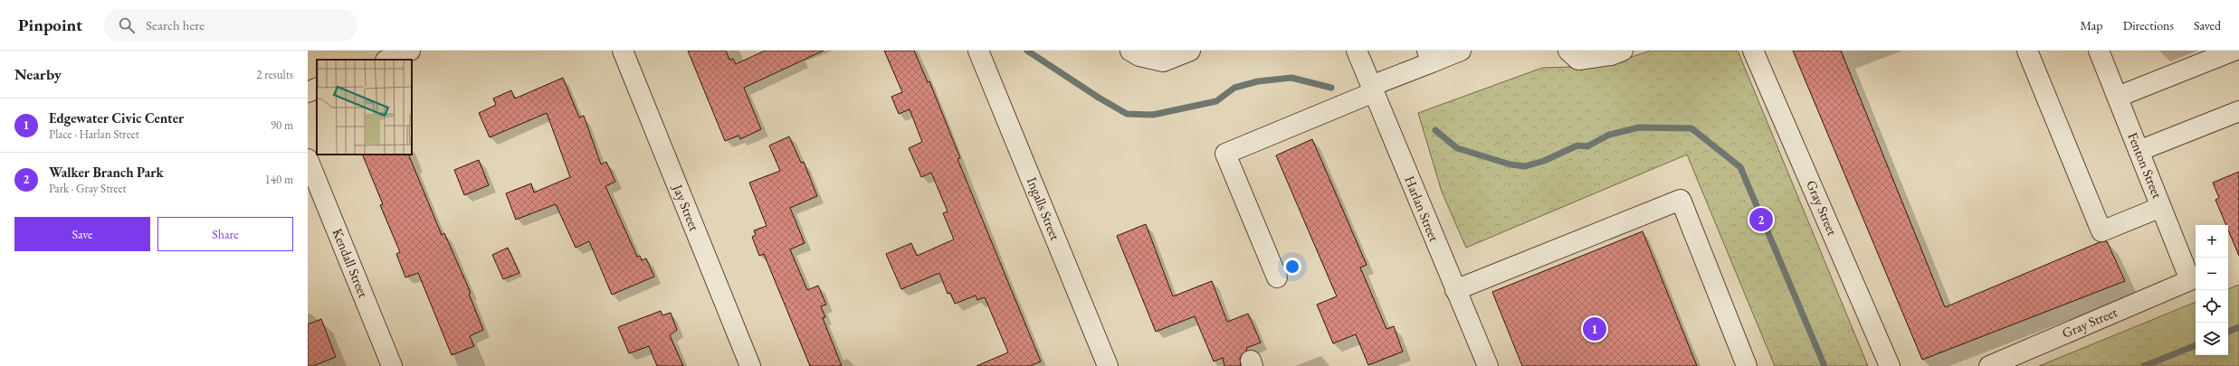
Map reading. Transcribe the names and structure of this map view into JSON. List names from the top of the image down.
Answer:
{
  "streets": {
    "street": [
      "Fenton Street",
      "Jay Street",
      "Gray Street",
      "Ingalls Street",
      "Harlan Street",
      "Kendall Street"
    ]
  },
  "crossings": [
    ["Fenton Street", "Gray Street"]
  ],
  "page": {
    "header": "Pinpoint",
    "search": "Search here",
    "nav": ["Map", "Directions", "Saved"],
    "heading": ["Nearby", "2 results"],
    "list": [
      {
        "mark": "1",
        "name": "Edgewater Civic Center",
        "note": "Place · Harlan Street",
        "value": "90 m"
      },
      {
        "mark": "2",
        "name": "Walker Branch Park",
        "note": "Park · Gray Street",
        "value": "140 m"
      }
    ],
    "buttons": ["Save", "Share"],
    "pins": ["2", "1"],
    "map_buttons": ["+", "−"]
  }
}
